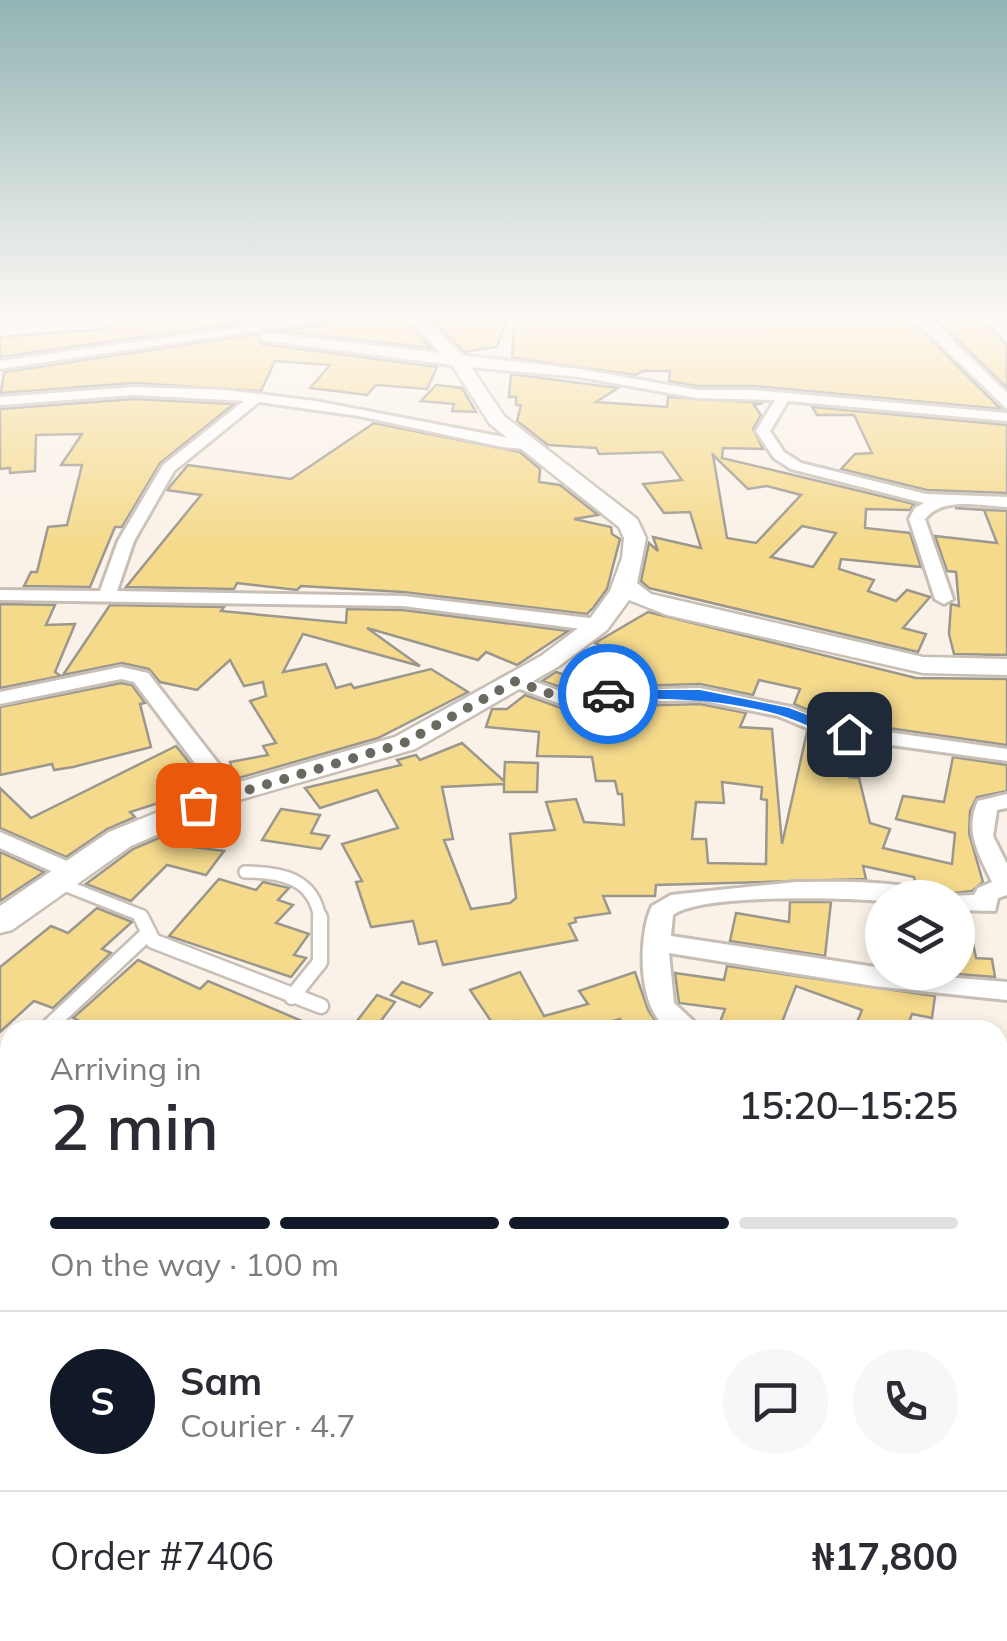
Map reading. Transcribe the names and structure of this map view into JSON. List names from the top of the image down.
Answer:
{
  "page": {
    "heading": ["2 min", "Arriving in", "15:20–15:25"],
    "panel": [
      "Sam",
      "Courier · 4.7",
      "Order #7406",
      "₦17,800"
    ],
    "bar": "On the way · 100 m",
    "round": "S"
  }
}
